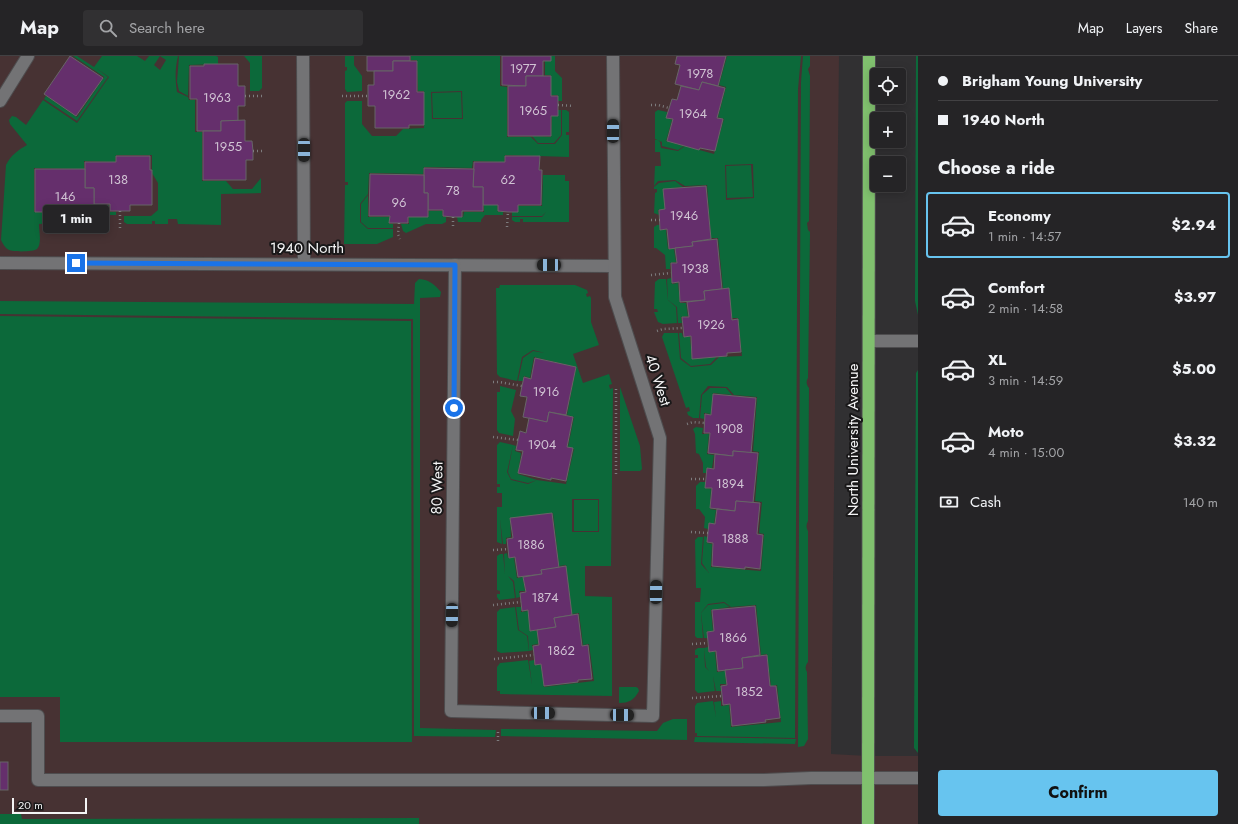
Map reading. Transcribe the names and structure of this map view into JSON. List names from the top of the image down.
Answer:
{
  "streets": {
    "highway": ["North University Avenue"],
    "street": ["1940 North", "40 West", "80 West"]
  },
  "crossings": [
    ["1940 North", "40 West"],
    ["1940 North", "80 West"],
    ["40 West", "80 West"]
  ],
  "house_numbers": [
    "1977",
    "1978",
    "1962",
    "1963",
    "1965",
    "1964",
    "1955",
    "138",
    "62",
    "78",
    "146",
    "96",
    "1946",
    "1938",
    "1926",
    "1916",
    "1908",
    "1904",
    "1894",
    "1888",
    "1886",
    "1874",
    "1866",
    "1862",
    "1852"
  ],
  "scale_bar": "20 m",
  "page": {
    "header": "Map",
    "search": "Search here",
    "nav": ["Map", "Layers", "Share"],
    "banner": ["Brigham Young University", "1940 North"],
    "map_buttons": ["+", "−"],
    "heading": "Choose a ride",
    "list": [
      {
        "name": "Economy",
        "note": "1 min · 14:57",
        "value": "$2.94"
      },
      {
        "name": "Comfort",
        "note": "2 min · 14:58",
        "value": "$3.97"
      },
      {
        "name": "XL",
        "note": "3 min · 14:59",
        "value": "$5.00"
      },
      {
        "name": "Moto",
        "note": "4 min · 15:00",
        "value": "$3.32"
      }
    ],
    "bubble": "1 min",
    "pay": ["Cash", "140 m"],
    "buttons": "Confirm",
    "scale": "20 m"
  }
}
